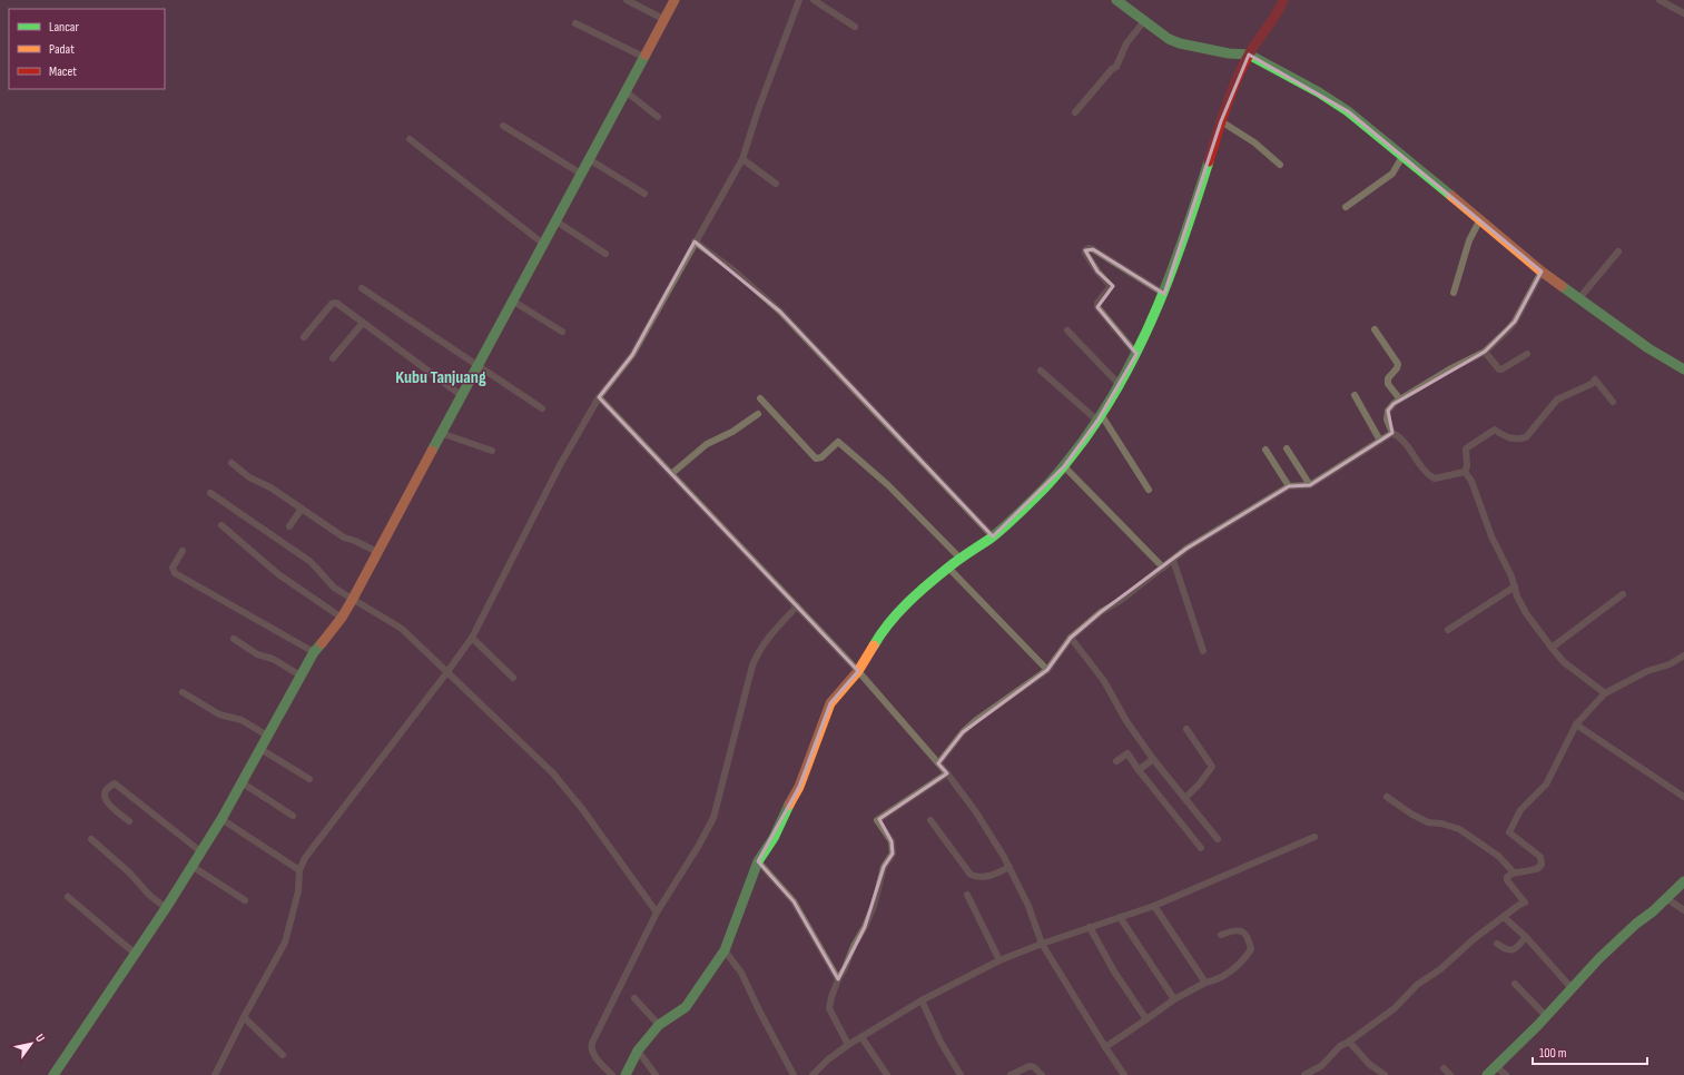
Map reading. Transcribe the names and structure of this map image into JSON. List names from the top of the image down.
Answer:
{
  "districts": ["Kubu Tanjuang"],
  "legend": ["Lancar", "Padat", "Macet"],
  "scale_bar": "100 m",
  "north": "top right"
}
